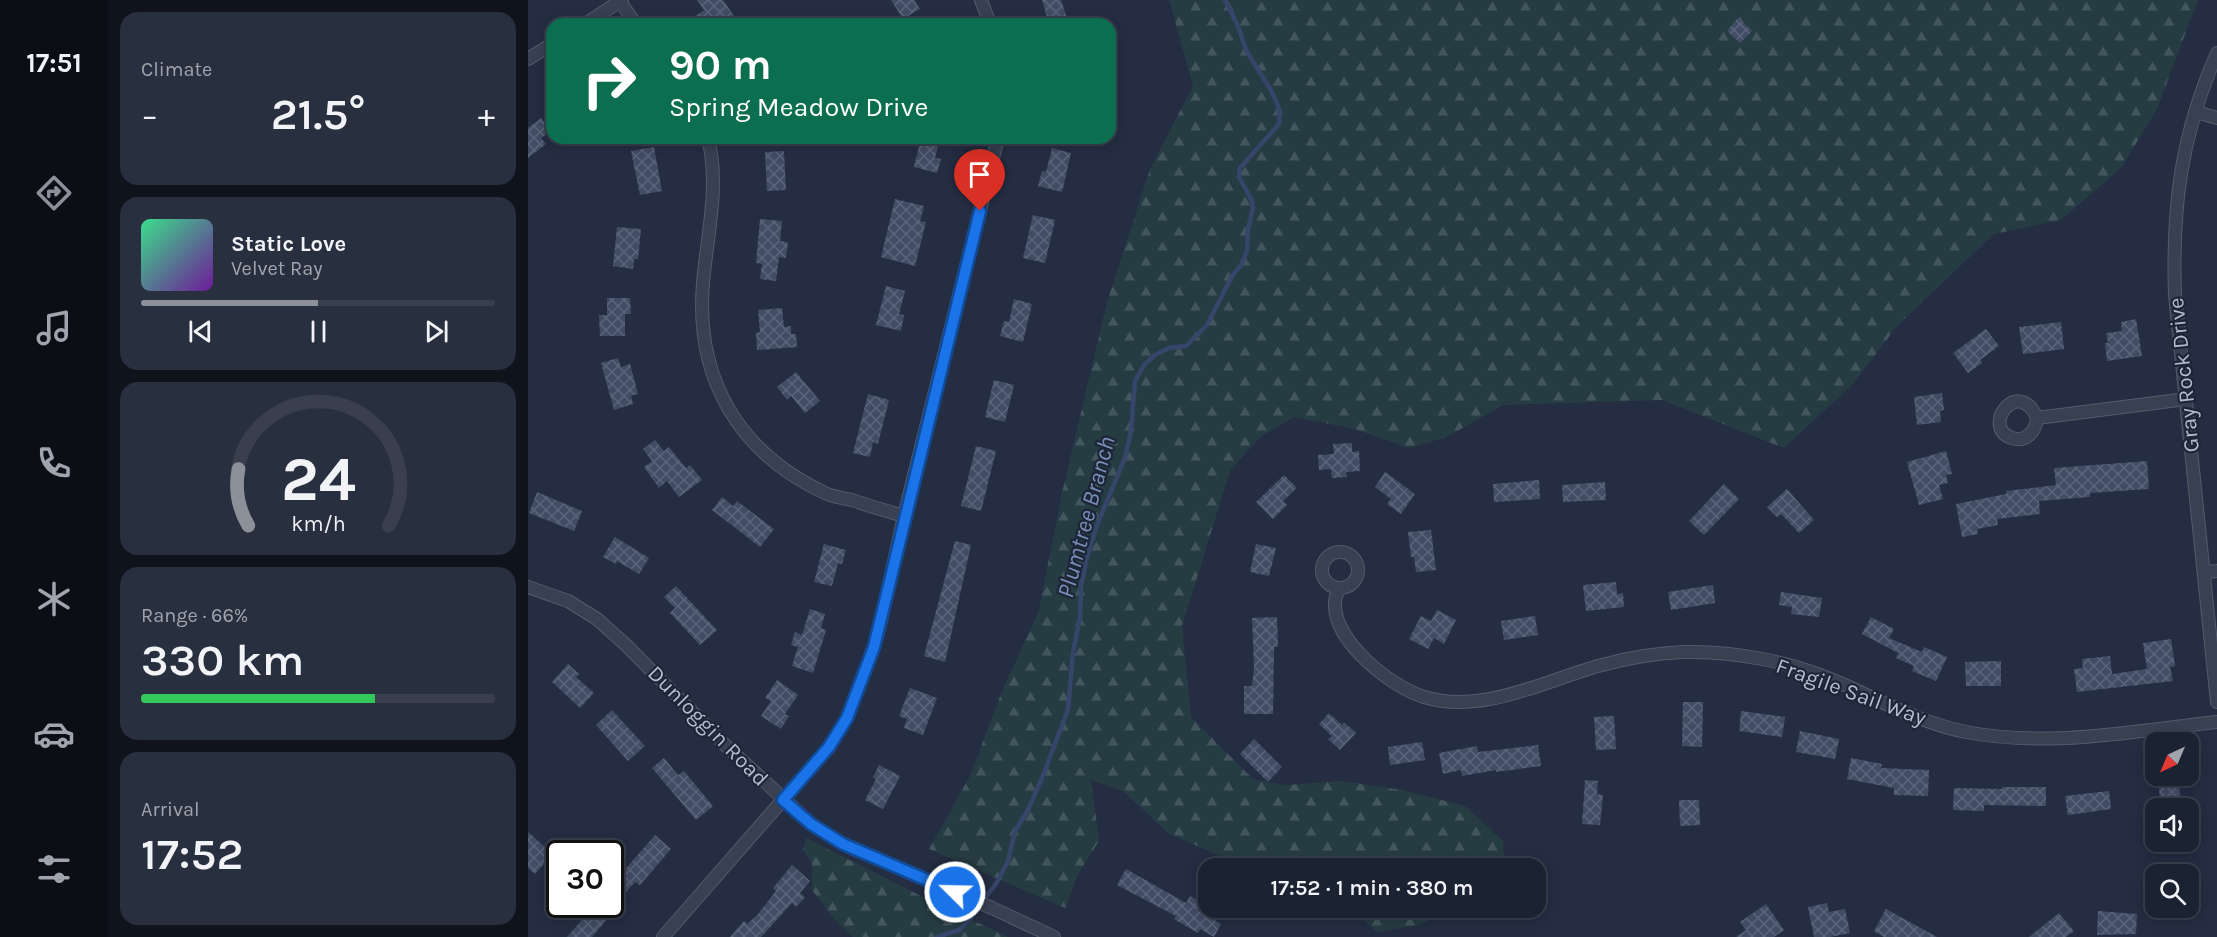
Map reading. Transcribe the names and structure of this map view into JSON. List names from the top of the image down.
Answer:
{
  "streets": {
    "street": ["Gray Rock Drive", "Fragile Sail Way", "Dunloggin Road"]
  },
  "water": ["Plumtree Branch"],
  "north": "bottom left",
  "page": {
    "tabs": "17:51",
    "tile": [
      "Climate",
      ["Range · 66%", "330 km"],
      ["Arrival", "17:52"]
    ],
    "turn": ["90 m", "Spring Meadow Drive"],
    "heat": ["−", "21.5°", "+"],
    "song": ["Static Love", "Velvet Ray"],
    "limit": "30",
    "trip": "17:52 · 1 min · 380 m",
    "gauge": ["24", "km/h"]
  }
}
